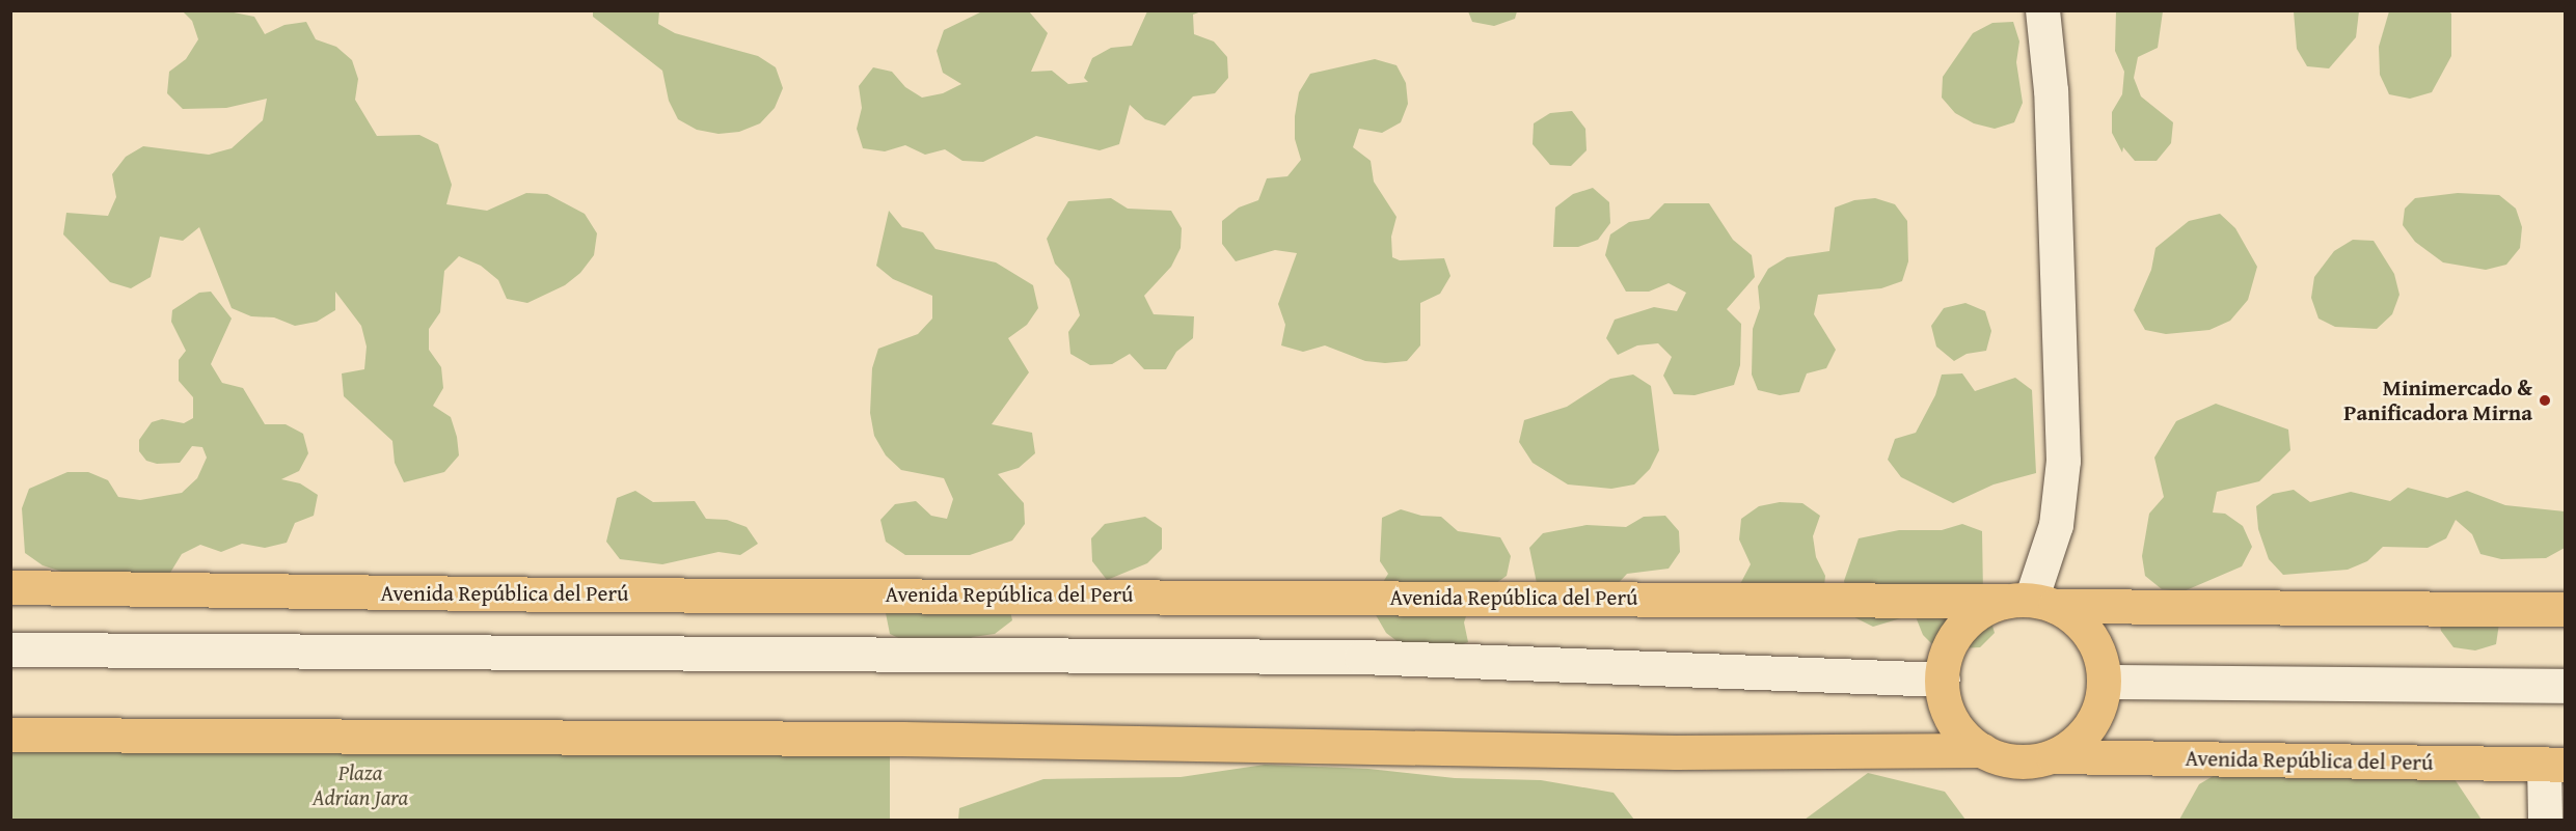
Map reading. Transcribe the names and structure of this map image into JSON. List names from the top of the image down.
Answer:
{
  "streets": {
    "highway": ["Avenida República del Perú"]
  },
  "parks": ["Plaza Adrian Jara"],
  "places": ["Minimercado & Panificadora Mirna"]
}
